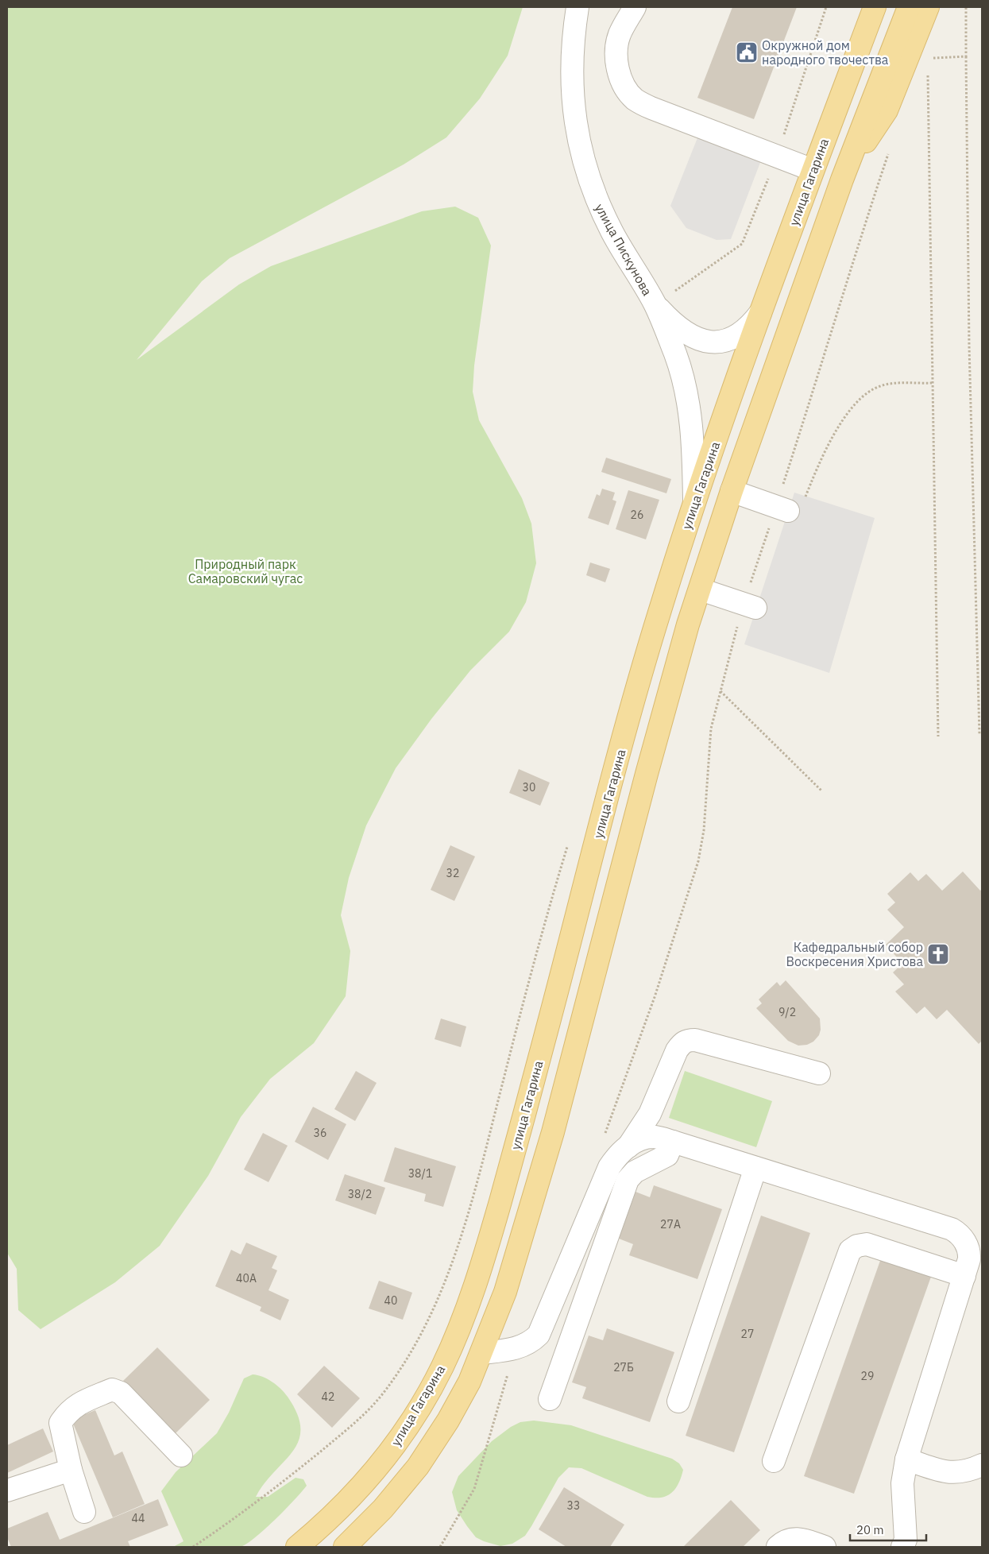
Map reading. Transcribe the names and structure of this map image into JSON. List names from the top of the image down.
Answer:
{
  "streets": {
    "main road": ["улица Гагарина"],
    "street": ["улица Пискунова"]
  },
  "crossings": [
    ["улица Гагарина", "улица Пискунова"]
  ],
  "parks": ["Природный парк Самаровский чугас"],
  "places": {
    "public building": ["Окружной дом народного твочества"],
    "church": ["Кафедральный собор Воскресения Христова"]
  },
  "house_numbers": [
    "26",
    "30",
    "32",
    "9/2",
    "36",
    "38/1",
    "38/2",
    "27А",
    "40А",
    "40",
    "27",
    "27Б",
    "29",
    "42",
    "33",
    "44"
  ],
  "scale_bar": "20 m"
}
